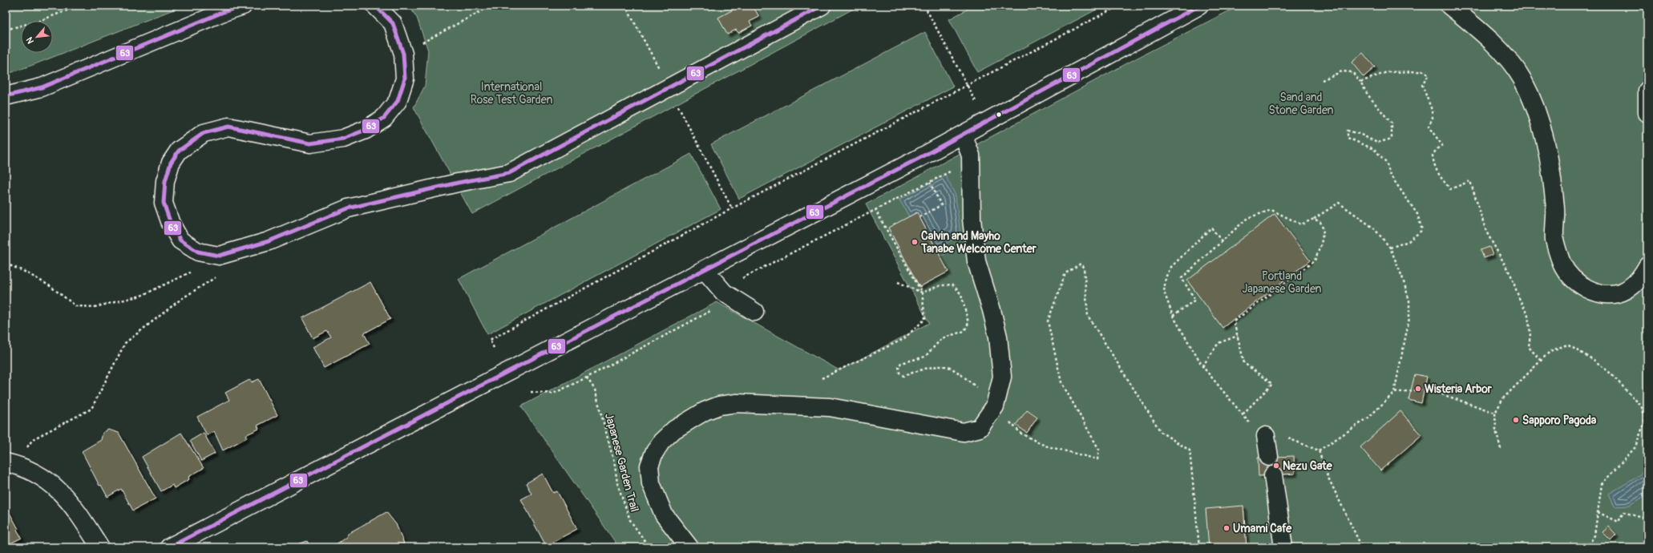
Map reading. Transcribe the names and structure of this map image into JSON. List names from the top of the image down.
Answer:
{
  "streets": {
    "path": ["Japanese Garden Trail"]
  },
  "parks": ["International Rose Test Garden", "Sand and Stone Garden", "Portland Japanese Garden"],
  "places": [
    "Calvin and Mayho Tanabe Welcome Center",
    "Wisteria Arbor",
    "Sapporo Pagoda",
    "Nezu Gate",
    "Umami Cafe"
  ],
  "lines": ["transit line 63"],
  "north": "bottom left"
}
